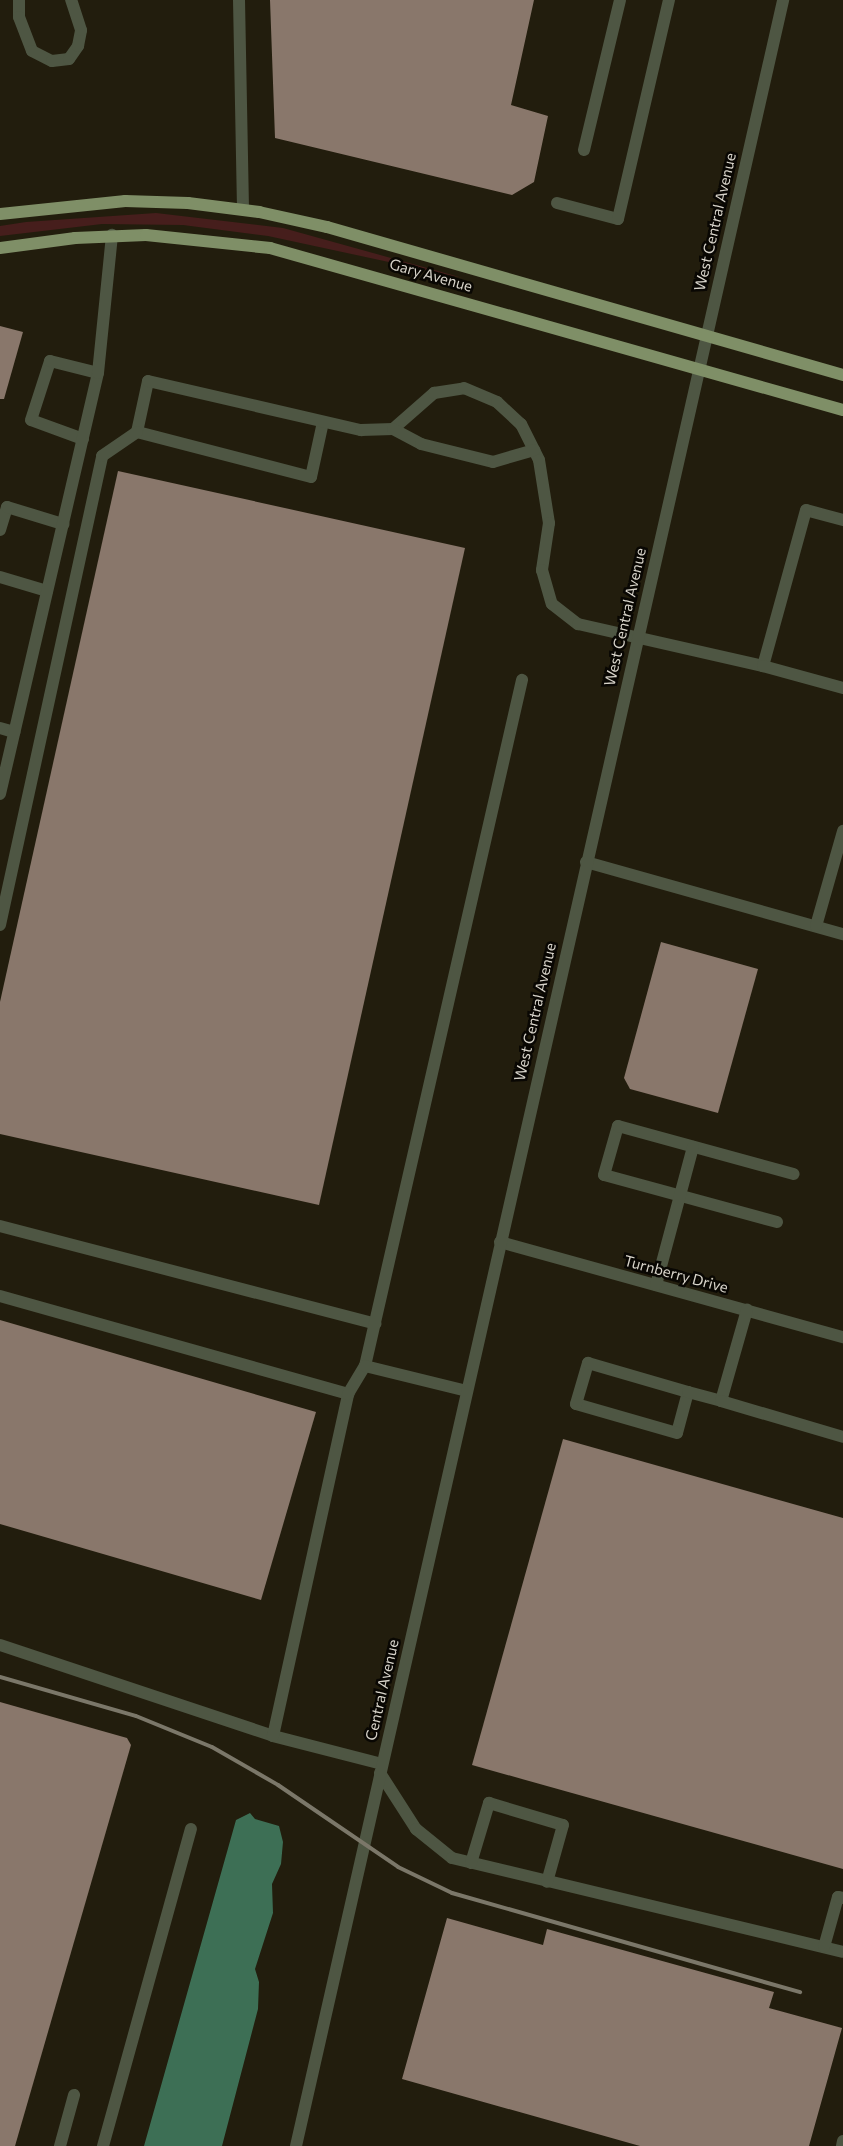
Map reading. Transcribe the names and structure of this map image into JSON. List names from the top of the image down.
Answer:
{
  "streets": {
    "main road": ["Gary Avenue"],
    "street": ["West Central Avenue", "Turnberry Drive", "Central Avenue"]
  },
  "crossings": [
    ["West Central Avenue", "Gary Avenue"],
    ["West Central Avenue", "Turnberry Drive"],
    ["West Central Avenue", "Central Avenue"],
    ["Turnberry Drive", "Central Avenue"]
  ]
}
